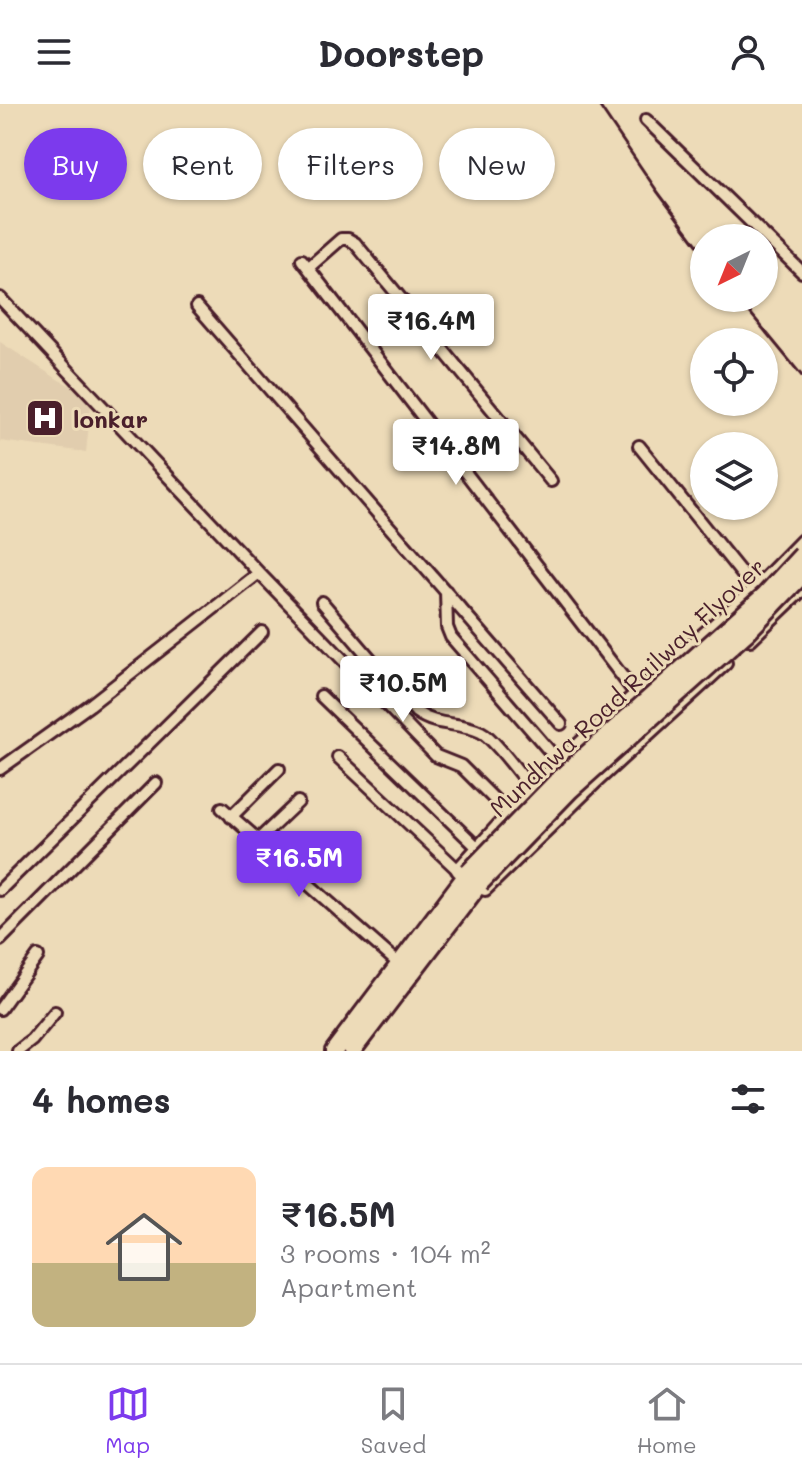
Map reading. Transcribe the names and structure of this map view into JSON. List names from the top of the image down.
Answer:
{
  "streets": {
    "highway": ["Mundhwa Road Railway Flyover"]
  },
  "places": {
    "hospital": ["lonkar"]
  },
  "north": "bottom left",
  "page": {
    "header": "Doorstep",
    "chip": [
      "Buy",
      "Rent",
      "Filters",
      "New"
    ],
    "price": [
      "₹16.4M",
      "₹14.8M",
      "₹10.5M",
      "₹16.5M"
    ],
    "heading": "4 homes",
    "list": [
      {
        "name": "₹16.5M",
        "note": "3 rooms · 104 m² · Apartment"
      }
    ],
    "tabs": ["Map", "Saved", "Home"]
  }
}
